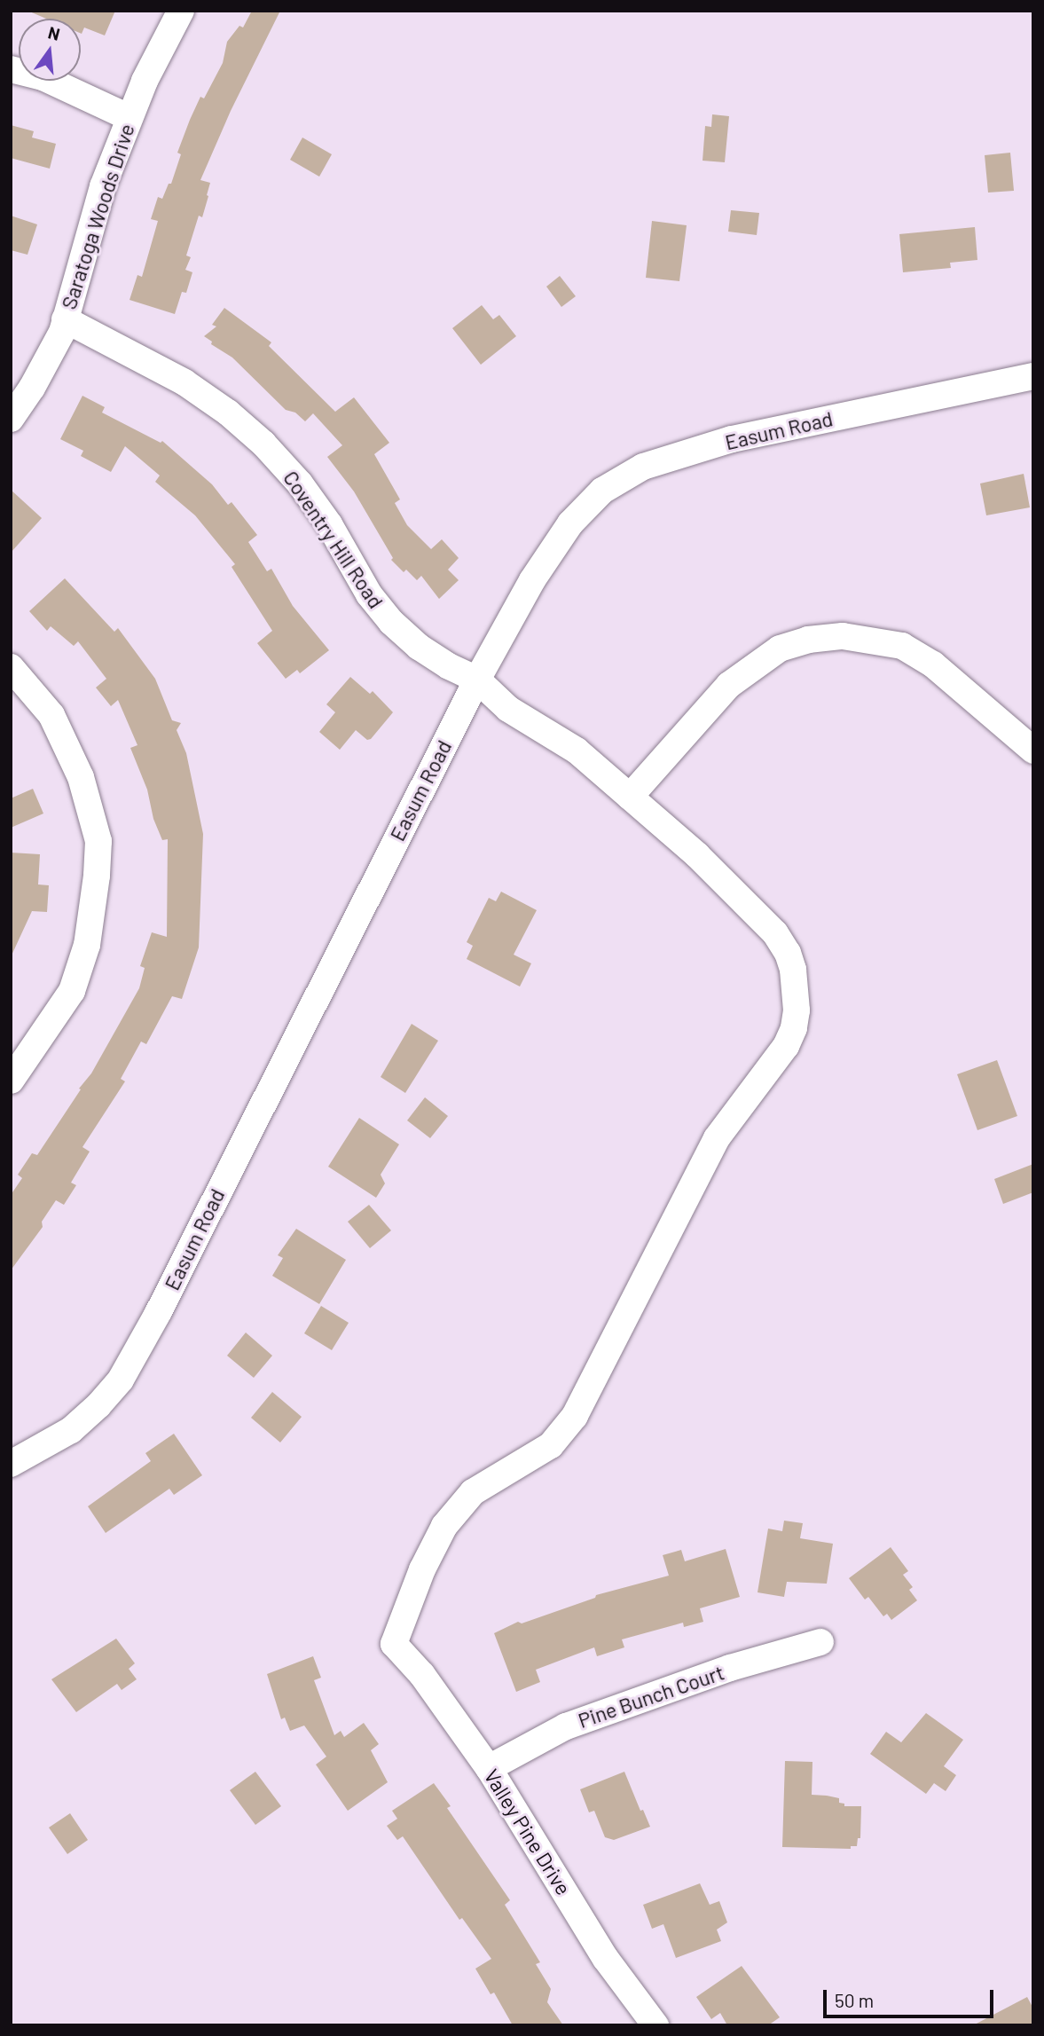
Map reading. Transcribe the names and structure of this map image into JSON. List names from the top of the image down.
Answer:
{
  "streets": {
    "street": [
      "Saratoga Woods Drive",
      "Easum Road",
      "Coventry Hill Road",
      "Pine Bunch Court",
      "Valley Pine Drive"
    ]
  },
  "crossings": [
    ["Saratoga Woods Drive", "Coventry Hill Road"],
    ["Easum Road", "Coventry Hill Road"],
    ["Coventry Hill Road", "Valley Pine Drive"],
    ["Pine Bunch Court", "Valley Pine Drive"]
  ],
  "scale_bar": "50 m",
  "north": "top"
}
